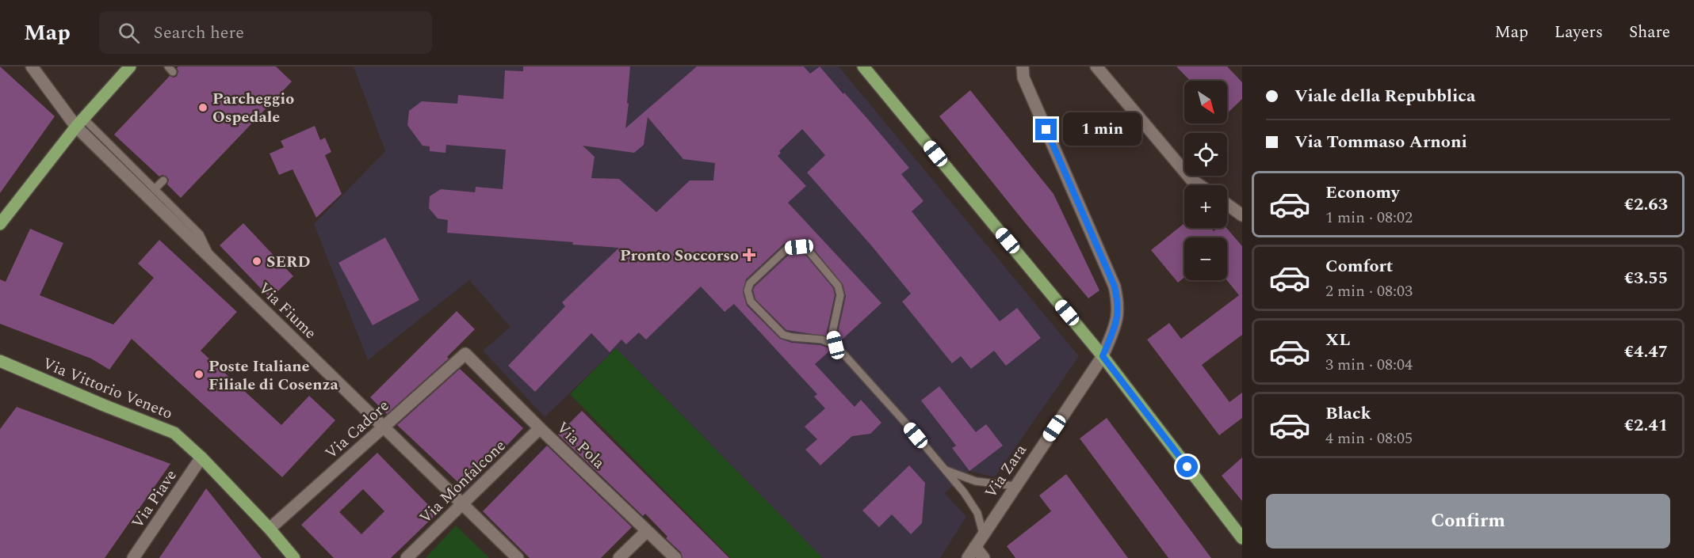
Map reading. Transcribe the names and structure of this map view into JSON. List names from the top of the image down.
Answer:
{
  "streets": {
    "main road": ["Via Vittorio Veneto"],
    "street": [
      "Via Fiume",
      "Via Cadore",
      "Via Pola",
      "Via Zara",
      "Via Monfalcone",
      "Via Piave"
    ]
  },
  "crossings": [
    ["Via Fiume", "Via Cadore"],
    ["Via Fiume", "Via Monfalcone"],
    ["Via Vittorio Veneto", "Via Cadore"],
    ["Via Vittorio Veneto", "Via Piave"],
    ["Via Cadore", "Via Pola"],
    ["Via Pola", "Via Monfalcone"]
  ],
  "places": {
    "other": ["Parcheggio Ospedale", "SERD", "Poste Italiane Filiale di Cosenza"],
    "health": ["Pronto Soccorso"]
  },
  "north": "bottom right",
  "page": {
    "header": "Map",
    "search": "Search here",
    "nav": ["Map", "Layers", "Share"],
    "banner": ["Viale della Repubblica", "Via Tommaso Arnoni"],
    "map_buttons": ["+", "−"],
    "bubble": "1 min",
    "list": [
      {
        "name": "Economy",
        "note": "1 min · 08:02",
        "value": "€2.63"
      },
      {
        "name": "Comfort",
        "note": "2 min · 08:03",
        "value": "€3.55"
      },
      {
        "name": "XL",
        "note": "3 min · 08:04",
        "value": "€4.47"
      },
      {
        "name": "Black",
        "note": "4 min · 08:05",
        "value": "€2.41"
      }
    ],
    "buttons": "Confirm"
  }
}
